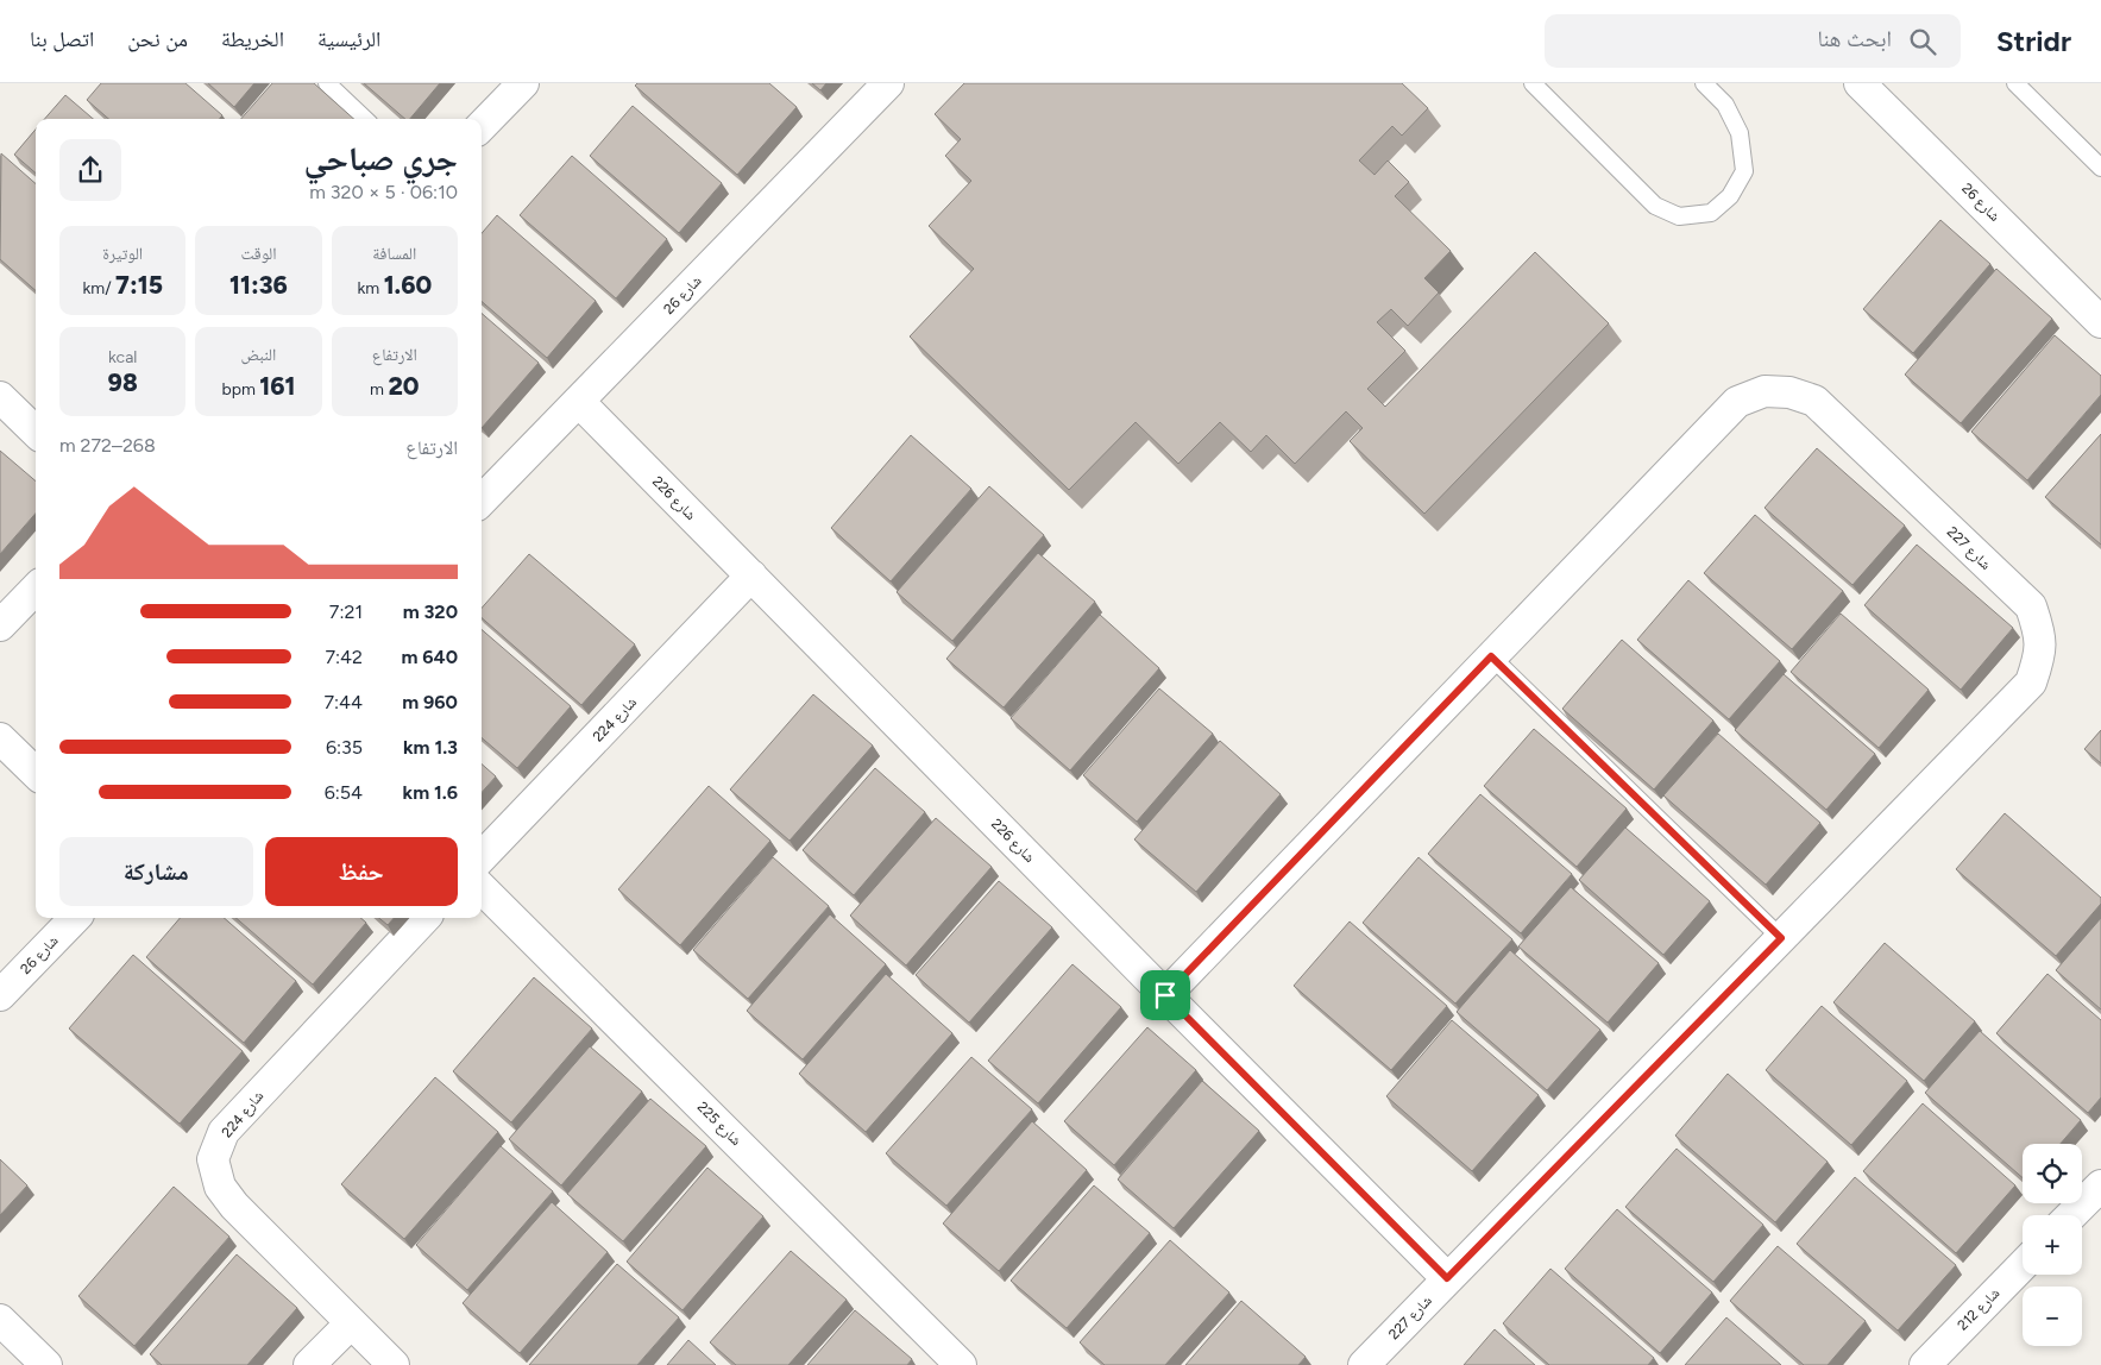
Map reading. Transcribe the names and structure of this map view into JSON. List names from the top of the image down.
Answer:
{
  "streets": {
    "street": [
      "شارع 26",
      "شارع 226",
      "شارع 227",
      "شارع 224",
      "شارع 225",
      "شارع 212"
    ]
  },
  "crossings": [
    ["شارع 26", "شارع 226"],
    ["شارع 226", "شارع 227"],
    ["شارع 226", "شارع 224"]
  ],
  "page": {
    "header": "Stridr",
    "search": "ابحث هنا",
    "nav": [
      "الرئيسية",
      "الخريطة",
      "من نحن",
      "اتصل بنا"
    ],
    "heading": ["جري صباحي", "06:10 · 5 × 320 m"],
    "stats": [
      ["المسافة", "1.60 km"],
      ["الوقت", "11:36"],
      ["الوتيرة", "7:15 /km"],
      ["الارتفاع", "20 m"],
      ["النبض", "161 bpm"],
      ["kcal", "98"]
    ],
    "chart": ["الارتفاع", "268–272 m"],
    "list": [
      {
        "name": "320 m",
        "note": "7:21"
      },
      {
        "name": "640 m",
        "note": "7:42"
      },
      {
        "name": "960 m",
        "note": "7:44"
      },
      {
        "name": "1.3 km",
        "note": "6:35"
      },
      {
        "name": "1.6 km",
        "note": "6:54"
      }
    ],
    "buttons": ["حفظ", "مشاركة"],
    "map_buttons": ["+", "−"]
  }
}
